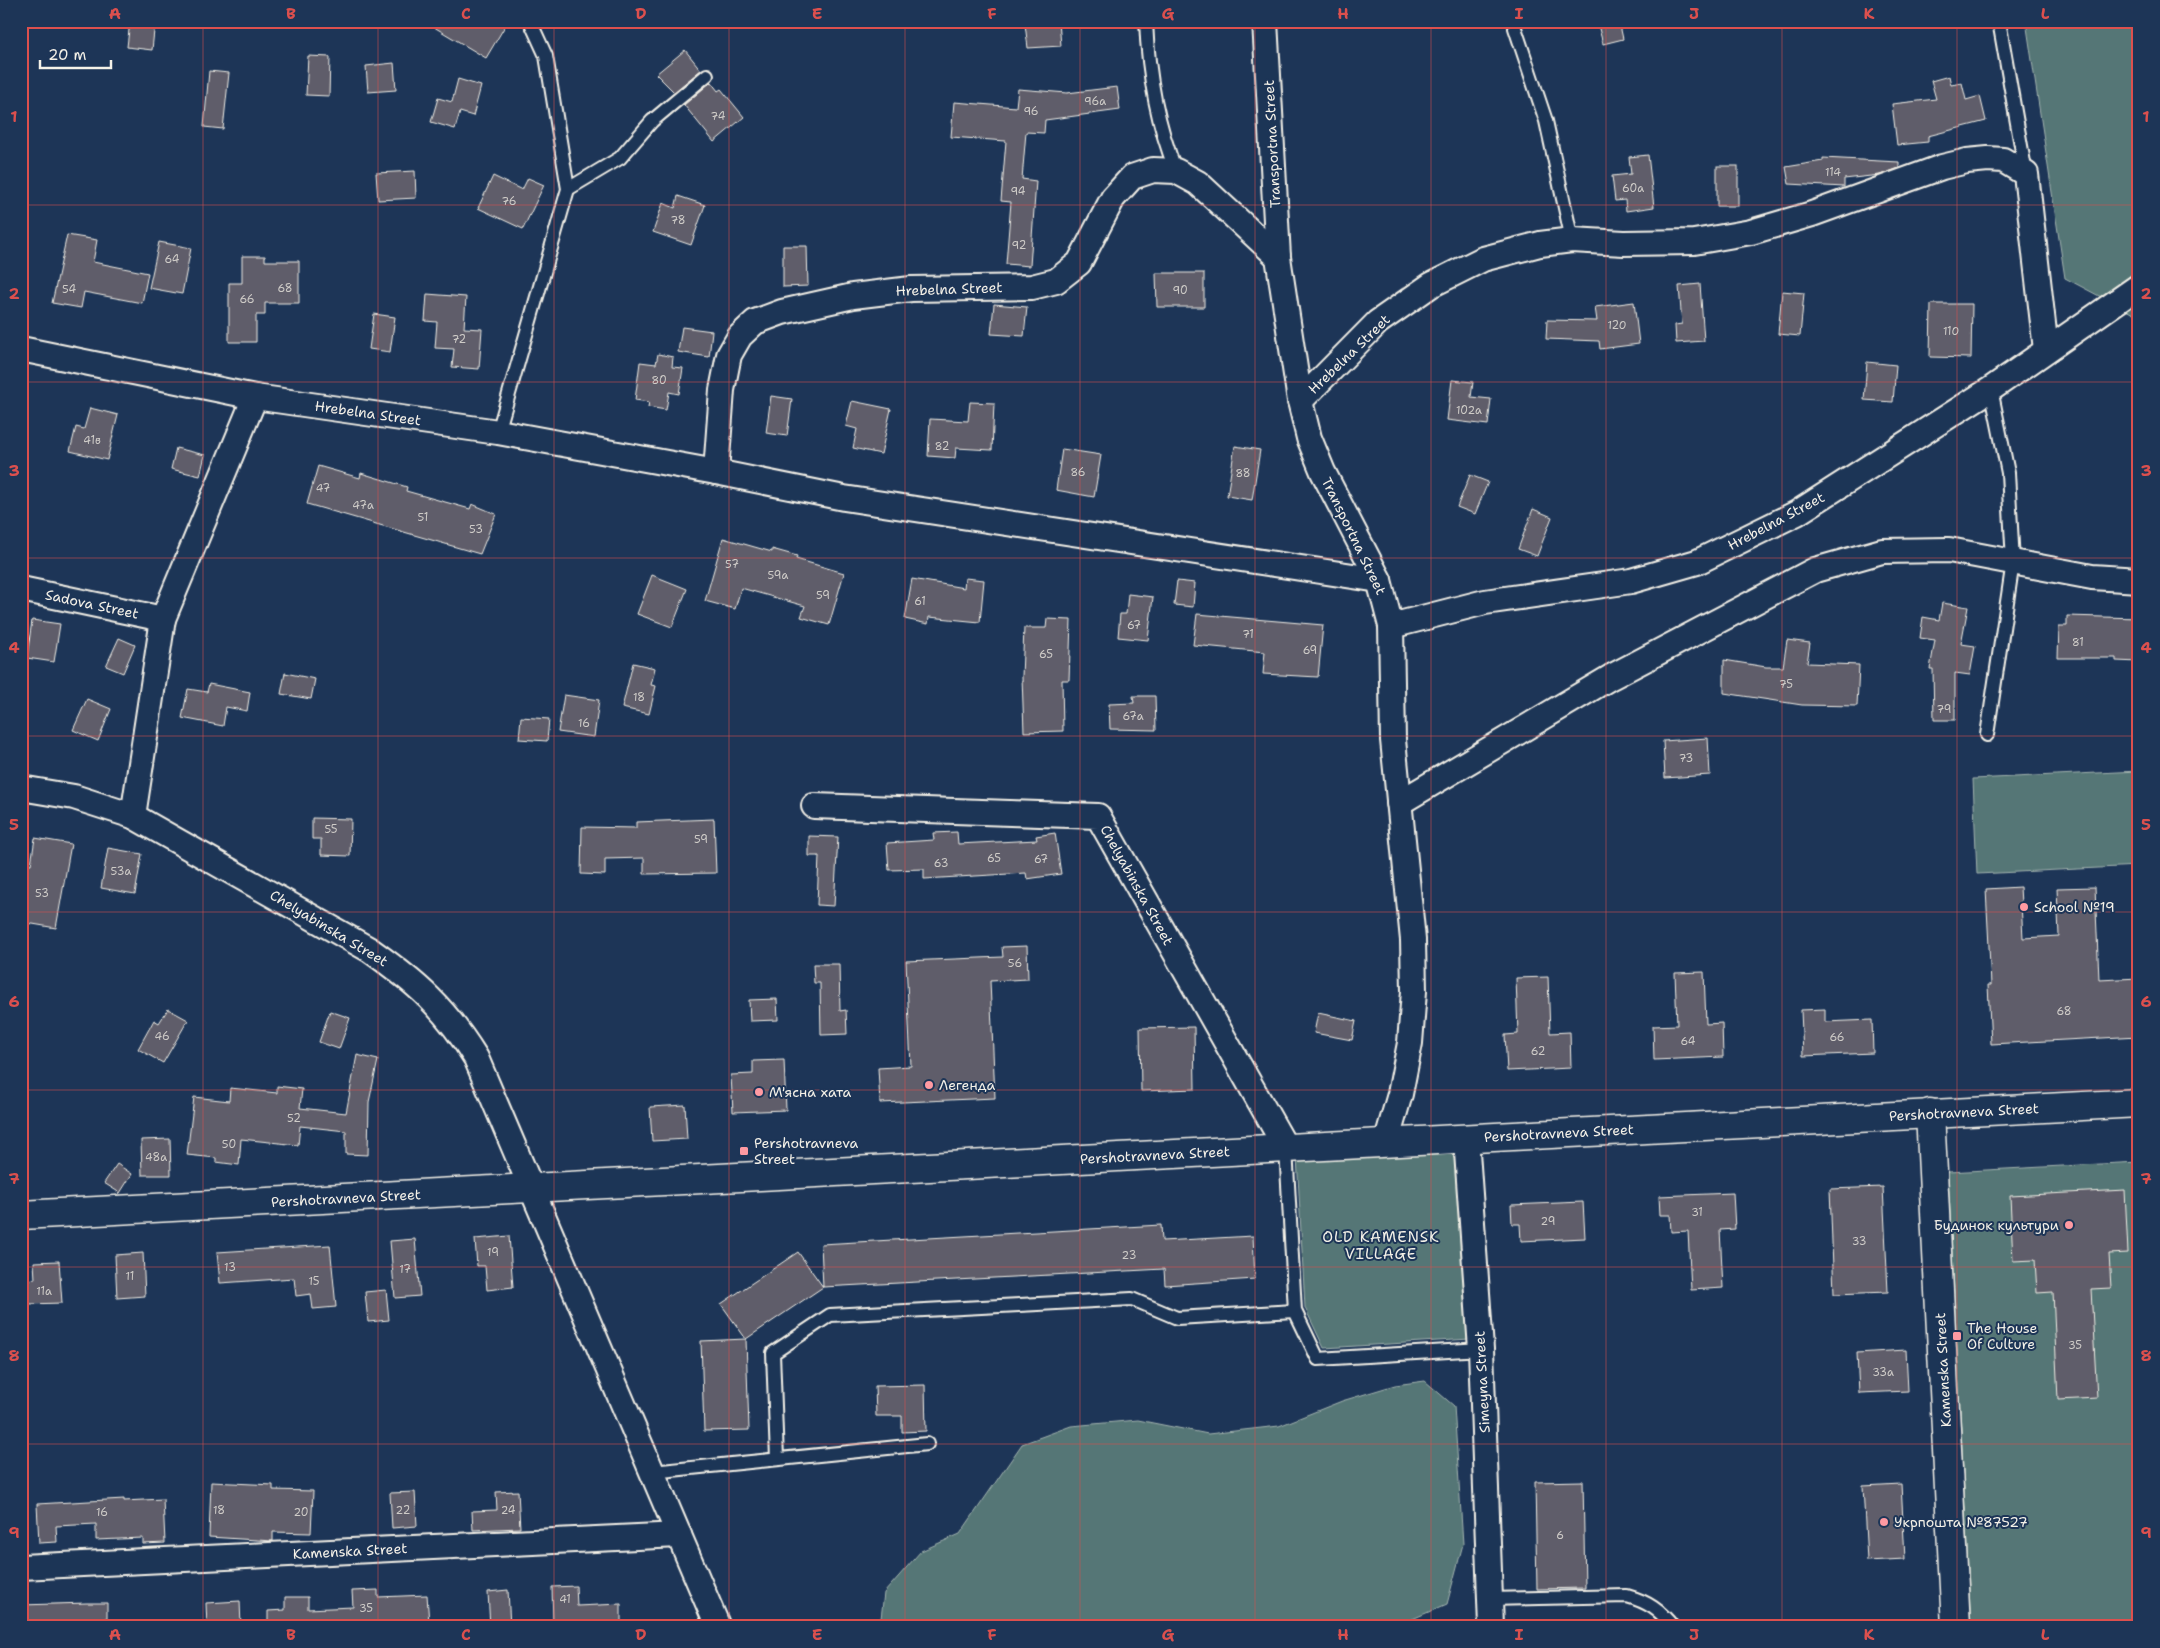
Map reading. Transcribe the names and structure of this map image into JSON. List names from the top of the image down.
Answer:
{
  "streets": {
    "street": [
      "Transportna Street",
      "Hrebelna Street",
      "Sadova Street",
      "Chelyabinska Street",
      "Pershotravneva Street",
      "Kamenska Street",
      "Simeyna Street"
    ]
  },
  "crossings": [
    ["Transportna Street", "Hrebelna Street"],
    ["Transportna Street", "Pershotravneva Street"],
    ["Chelyabinska Street", "Pershotravneva Street"],
    ["Chelyabinska Street", "Kamenska Street"],
    ["Pershotravneva Street", "Kamenska Street"],
    ["Pershotravneva Street", "Simeyna Street"]
  ],
  "districts": ["OLD KAMENSK VILLAGE"],
  "places": {
    "other": [
      "School №19",
      "Легенда",
      "М'ясна хата",
      "Будинок культури",
      "Укрпошта №87527"
    ],
    "transit": ["Pershotravneva Street", "The House Of Culture"]
  },
  "house_numbers": [
    "96а",
    "96",
    "74",
    "114",
    "60а",
    "94",
    "76",
    "78",
    "92",
    "64",
    "68",
    "54",
    "90",
    "66",
    "120",
    "110",
    "72",
    "80",
    "102а",
    "41в",
    "82",
    "86",
    "88",
    "47",
    "47а",
    "51",
    "53",
    "57",
    "59а",
    "59",
    "61",
    "67",
    "71",
    "81",
    "69",
    "65",
    "75",
    "18",
    "79",
    "67а",
    "16",
    "73",
    "55",
    "59",
    "65",
    "67",
    "63",
    "53а",
    "53",
    "56",
    "68",
    "46",
    "66",
    "64",
    "62",
    "52",
    "50",
    "48а",
    "31",
    "29",
    "33",
    "19",
    "23",
    "13",
    "17",
    "11",
    "15",
    "11а",
    "35",
    "33а",
    "18",
    "22",
    "24",
    "16",
    "20",
    "6",
    "41",
    "35"
  ],
  "scale_bar": "20 m",
  "grid": {
    "columns": [
      "A",
      "B",
      "C",
      "D",
      "E",
      "F",
      "G",
      "H",
      "I",
      "J",
      "K",
      "L"
    ],
    "rows": [
      "1",
      "2",
      "3",
      "4",
      "5",
      "6",
      "7",
      "8",
      "9"
    ]
  }
}
